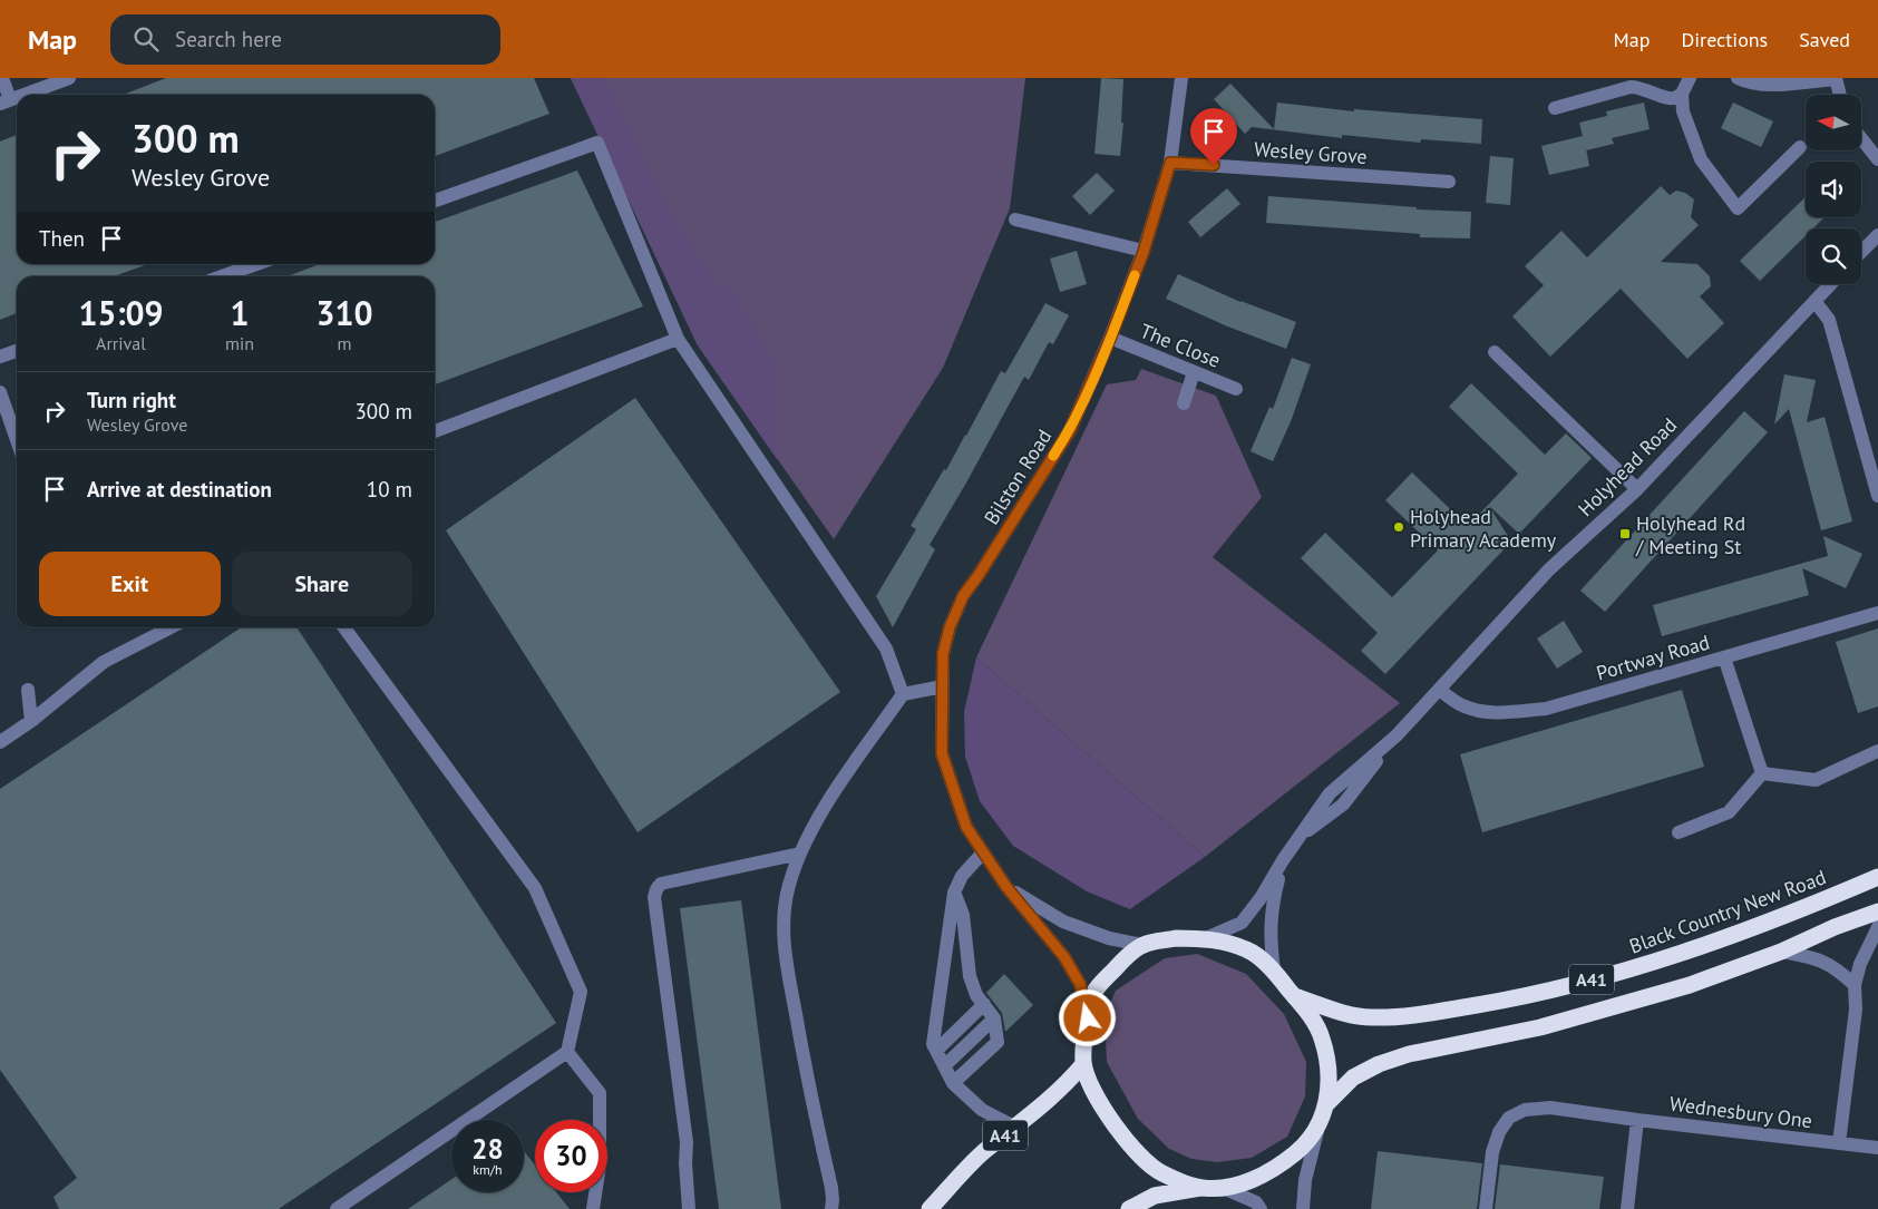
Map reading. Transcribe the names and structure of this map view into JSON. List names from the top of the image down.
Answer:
{
  "streets": {
    "highway": ["Black Country New Road", "A41"],
    "street": [
      "Wesley Grove",
      "The Close",
      "Holyhead Road",
      "Bilston Road",
      "Portway Road",
      "Wednesbury One"
    ]
  },
  "crossings": [
    ["Wesley Grove", "Bilston Road"],
    ["The Close", "Bilston Road"],
    ["Holyhead Road", "Portway Road"],
    ["Holyhead Road", "A41"],
    ["Bilston Road", "A41"],
    ["Black Country New Road", "A41"]
  ],
  "places": {
    "other": ["Holyhead Primary Academy"],
    "transit": ["Holyhead Rd / Meeting St"]
  },
  "north": "left",
  "page": {
    "header": "Map",
    "search": "Search here",
    "nav": ["Map", "Directions", "Saved"],
    "turn": ["300 m", "Wesley Grove"],
    "then": "Then",
    "eta": [
      "15:09",
      "Arrival",
      "1",
      "min",
      "310",
      "m"
    ],
    "list": [
      {
        "name": "Turn right",
        "note": "Wesley Grove",
        "value": "300 m"
      },
      {
        "name": "Arrive at destination",
        "value": "10 m"
      }
    ],
    "buttons": ["Exit", "Share"],
    "speed": "28 km/h",
    "limit": "30"
  }
}
